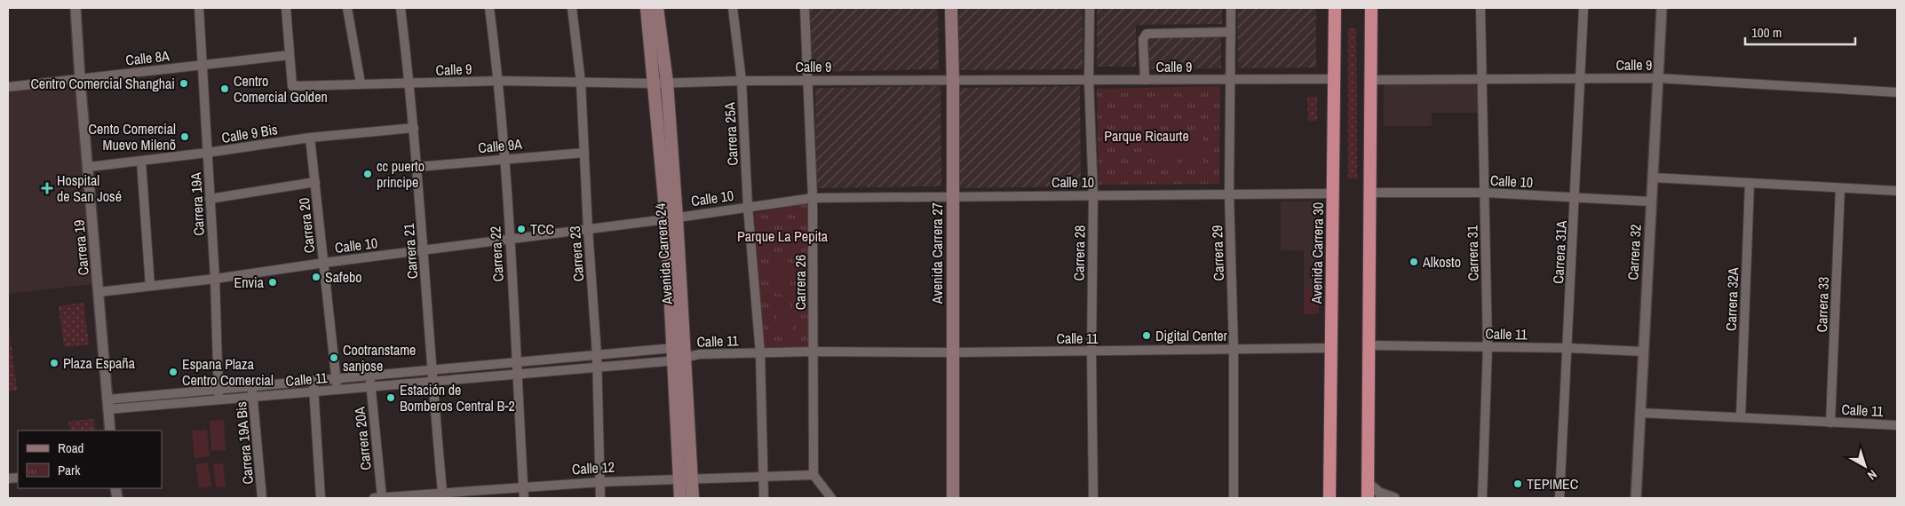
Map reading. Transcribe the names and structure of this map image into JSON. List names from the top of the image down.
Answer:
{
  "streets": {
    "highway": ["Avenida Carrera 30"],
    "main road": ["Avenida Carrera 27", "Avenida Carrera 24"],
    "street": [
      "Calle 8A",
      "Calle 9",
      "Calle 9 Bis",
      "Carrera 25A",
      "Calle 9A",
      "Calle 10",
      "Carrera 19A",
      "Carrera 20",
      "Carrera 19",
      "Carrera 21",
      "Carrera 31A",
      "Carrera 32",
      "Carrera 28",
      "Carrera 29",
      "Carrera 31",
      "Carrera 22",
      "Carrera 23",
      "Carrera 26",
      "Carrera 32A",
      "Carrera 33",
      "Calle 11",
      "Carrera 20A",
      "Carrera 19A Bis",
      "Calle 12"
    ]
  },
  "crossings": [
    ["Calle 8A", "Calle 9"],
    ["Calle 8A", "Carrera 19A"],
    ["Calle 8A", "Carrera 19"],
    ["Calle 9", "Carrera 25A"],
    ["Calle 9", "Carrera 21"],
    ["Calle 9", "Carrera 31A"],
    ["Calle 9", "Carrera 32"],
    ["Calle 9", "Avenida Carrera 27"],
    ["Calle 9", "Carrera 28"],
    ["Calle 9", "Carrera 29"],
    ["Calle 9", "Avenida Carrera 30"],
    ["Calle 9", "Carrera 31"],
    ["Calle 9", "Carrera 22"],
    ["Calle 9", "Carrera 23"],
    ["Calle 9", "Avenida Carrera 24"],
    ["Calle 9", "Carrera 26"],
    ["Calle 9 Bis", "Carrera 19A"],
    ["Calle 9 Bis", "Carrera 20"],
    ["Calle 9 Bis", "Carrera 19"],
    ["Calle 9 Bis", "Carrera 21"],
    ["Carrera 25A", "Calle 10"],
    ["Carrera 25A", "Calle 11"],
    ["Carrera 25A", "Calle 12"],
    ["Calle 9A", "Carrera 21"],
    ["Calle 9A", "Carrera 22"],
    ["Calle 9A", "Carrera 23"],
    ["Calle 10", "Carrera 19A"],
    ["Calle 10", "Carrera 20"],
    ["Calle 10", "Carrera 19"],
    ["Calle 10", "Carrera 21"],
    ["Calle 10", "Carrera 31A"],
    ["Calle 10", "Carrera 32"],
    ["Calle 10", "Avenida Carrera 27"],
    ["Calle 10", "Carrera 28"],
    ["Calle 10", "Carrera 29"],
    ["Calle 10", "Avenida Carrera 30"],
    ["Calle 10", "Carrera 31"],
    ["Calle 10", "Carrera 22"],
    ["Calle 10", "Carrera 23"],
    ["Calle 10", "Avenida Carrera 24"],
    ["Calle 10", "Carrera 26"],
    ["Carrera 19A", "Calle 11"],
    ["Carrera 20", "Calle 11"],
    ["Carrera 19", "Calle 11"],
    ["Carrera 21", "Calle 11"],
    ["Carrera 21", "Calle 12"],
    ["Carrera 31A", "Calle 11"],
    ["Carrera 32", "Calle 11"],
    ["Avenida Carrera 27", "Calle 11"],
    ["Carrera 28", "Calle 11"],
    ["Carrera 29", "Calle 11"],
    ["Avenida Carrera 30", "Calle 11"],
    ["Carrera 31", "Calle 11"],
    ["Carrera 22", "Calle 11"],
    ["Carrera 22", "Calle 12"],
    ["Carrera 23", "Calle 11"],
    ["Carrera 23", "Calle 12"],
    ["Avenida Carrera 24", "Calle 11"],
    ["Avenida Carrera 24", "Calle 12"],
    ["Carrera 26", "Calle 11"],
    ["Carrera 26", "Calle 12"],
    ["Carrera 32A", "Calle 11"],
    ["Carrera 33", "Calle 11"],
    ["Calle 11", "Carrera 20A"],
    ["Calle 11", "Carrera 19A Bis"],
    ["Carrera 20A", "Calle 12"]
  ],
  "parks": ["Parque Ricaurte", "Parque La Pepita"],
  "places": {
    "other": [
      "Centro Comercial Shanghai",
      "Centro Comercial Golden",
      "Cento Comercial Muevo Milenõ",
      "cc puerto principe",
      "TCC",
      "Alkosto",
      "Safebo",
      "Envia",
      "Digital Center",
      "Cootranstame sanjose",
      "Plaza España",
      "Espana Plaza Centro Comercial",
      "Estación de Bomberos Central B-2",
      "TEPIMEC"
    ],
    "health": ["Hospital de San José"]
  },
  "legend": ["Road", "Park"],
  "scale_bar": "100 m",
  "north": "bottom right"
}
